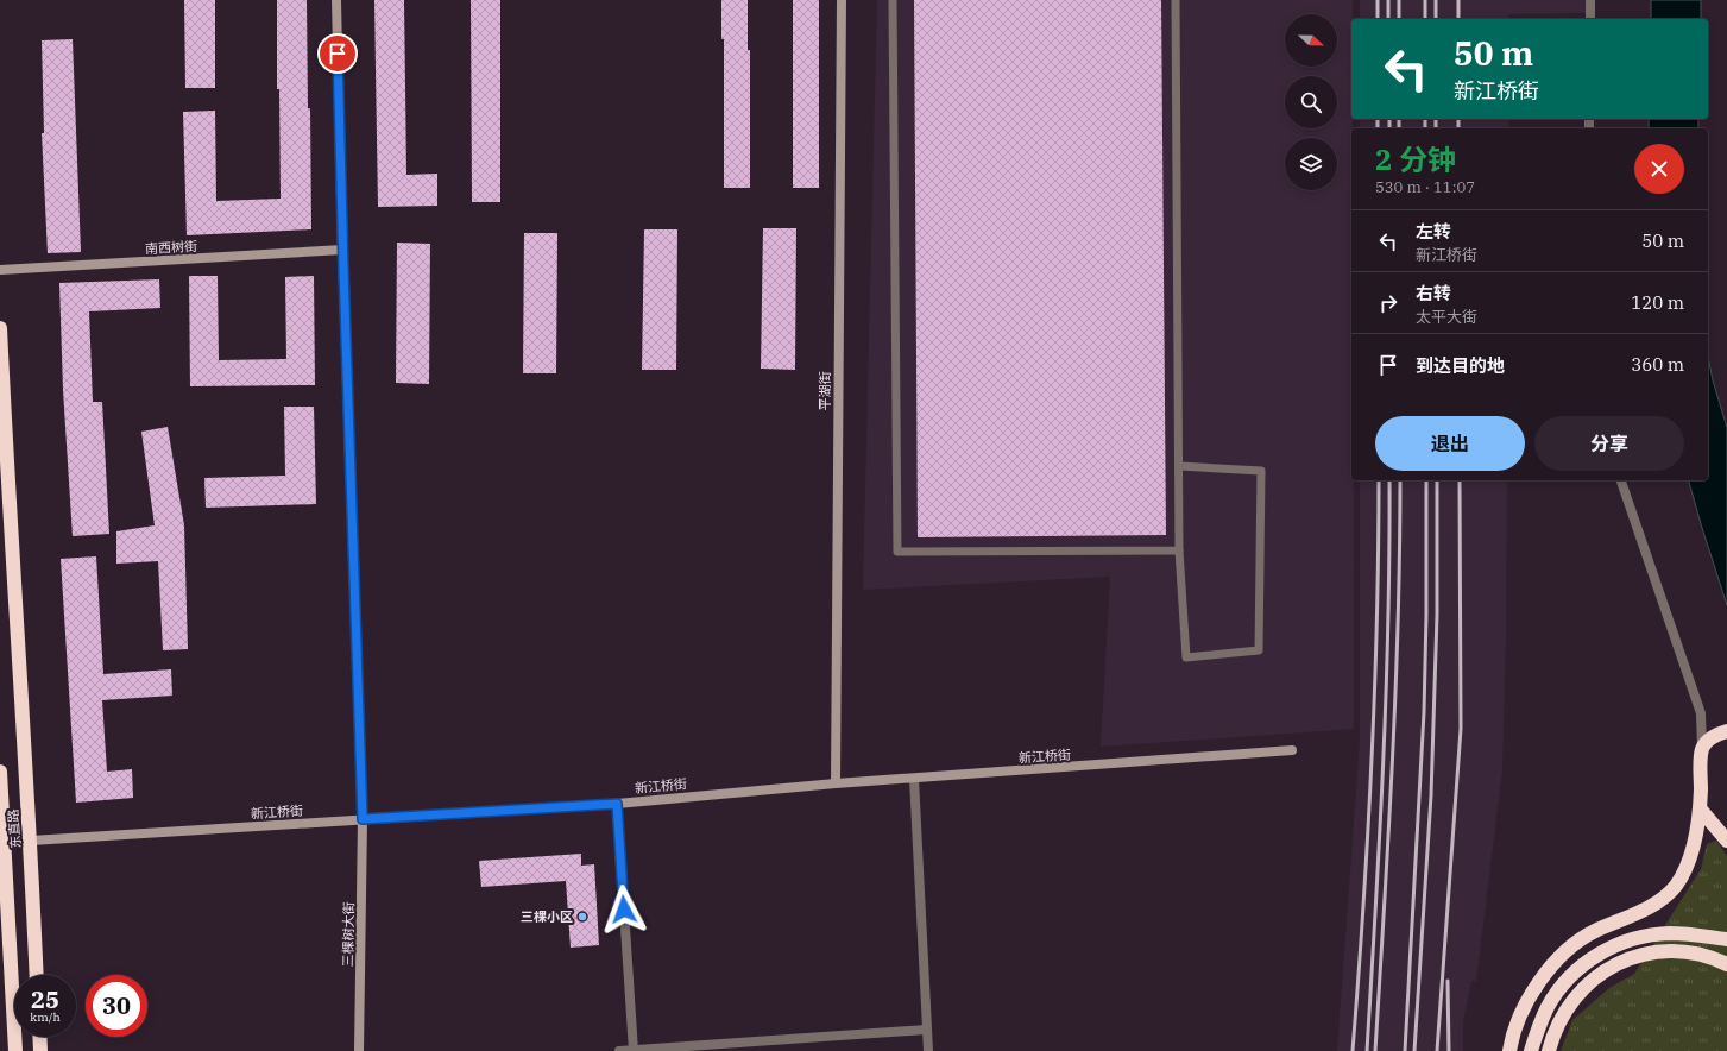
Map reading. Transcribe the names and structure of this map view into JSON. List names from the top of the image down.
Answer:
{
  "streets": {
    "highway": ["东直路"],
    "main road": [
      "南西树街",
      "平湖街",
      "新江桥街",
      "三棵树大街"
    ]
  },
  "crossings": [
    ["南西树街", "三棵树大街"],
    ["平湖街", "新江桥街"],
    ["新江桥街", "东直路"],
    ["新江桥街", "三棵树大街"]
  ],
  "places": ["三棵小区"],
  "north": "right",
  "page": {
    "turn": ["50 m", "新江桥街"],
    "heading": ["2 分钟", "530 m · 11:07"],
    "list": [
      {
        "name": "左转",
        "note": "新江桥街",
        "value": "50 m"
      },
      {
        "name": "右转",
        "note": "太平大街",
        "value": "120 m"
      },
      {
        "name": "到达目的地",
        "value": "360 m"
      }
    ],
    "buttons": ["退出", "分享"],
    "speed": "25 km/h",
    "limit": "30"
  }
}
